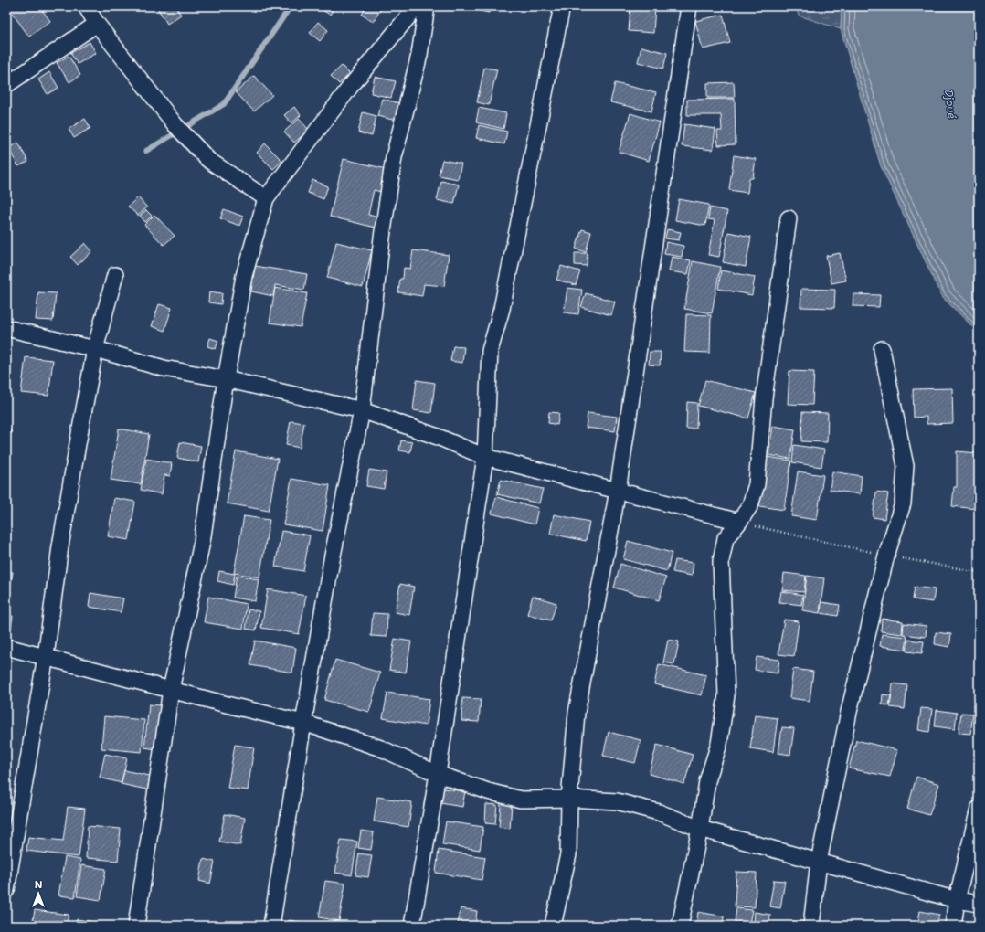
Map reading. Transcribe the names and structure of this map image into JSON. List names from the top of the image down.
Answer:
{
  "water": ["Djoué"],
  "north": "top"
}
